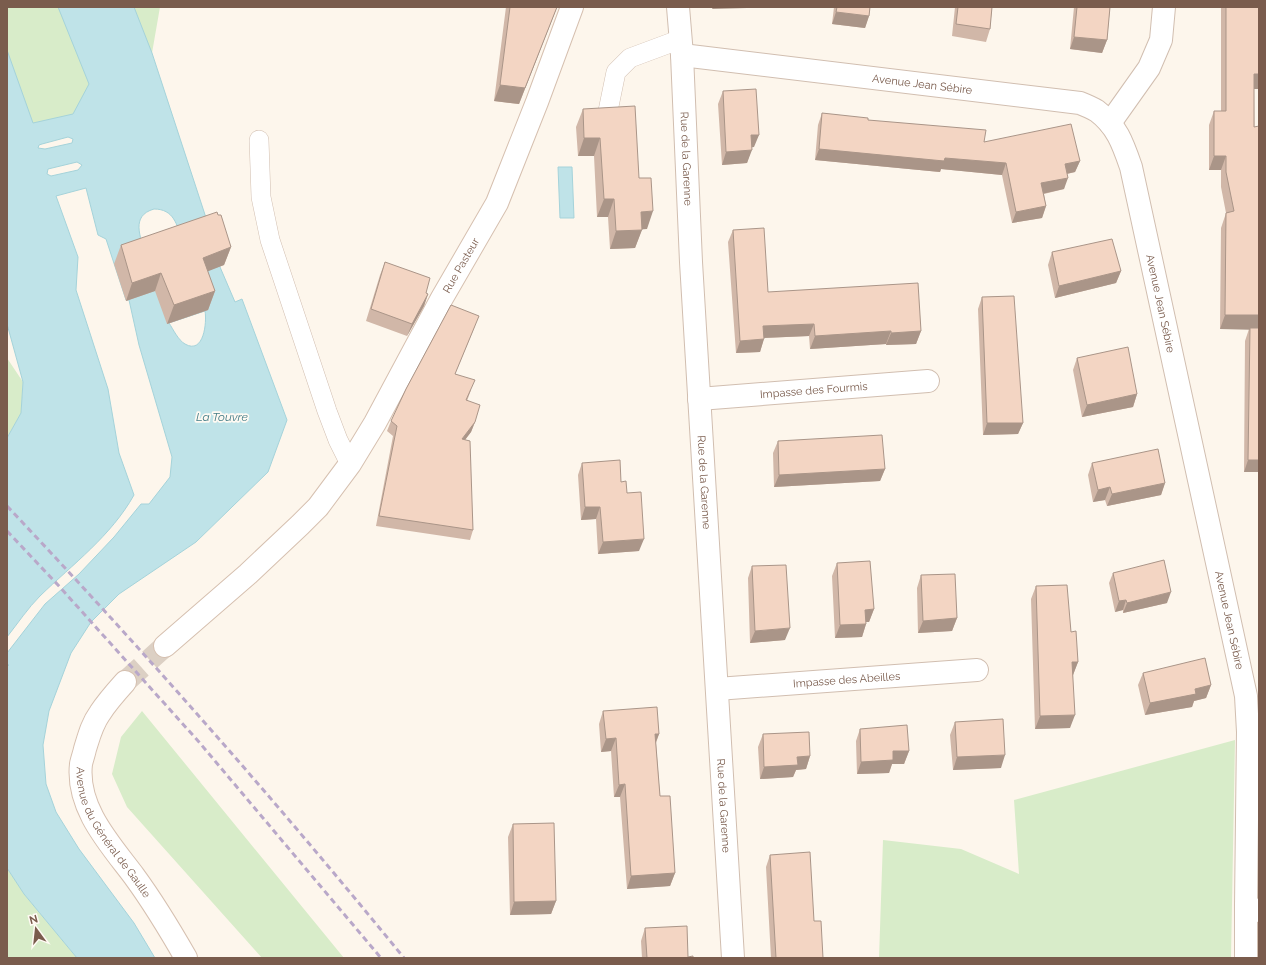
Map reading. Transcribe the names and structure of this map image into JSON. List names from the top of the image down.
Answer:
{
  "streets": {
    "street": [
      "Avenue Jean Sébire",
      "Rue de la Garenne",
      "Rue Pasteur",
      "Impasse des Fourmis",
      "Impasse des Abeilles",
      "Avenue du Général de Gaulle"
    ]
  },
  "crossings": [
    ["Avenue Jean Sébire", "Rue de la Garenne"],
    ["Rue de la Garenne", "Impasse des Fourmis"],
    ["Rue de la Garenne", "Impasse des Abeilles"]
  ],
  "water": ["La Touvre"],
  "north": "top"
}
